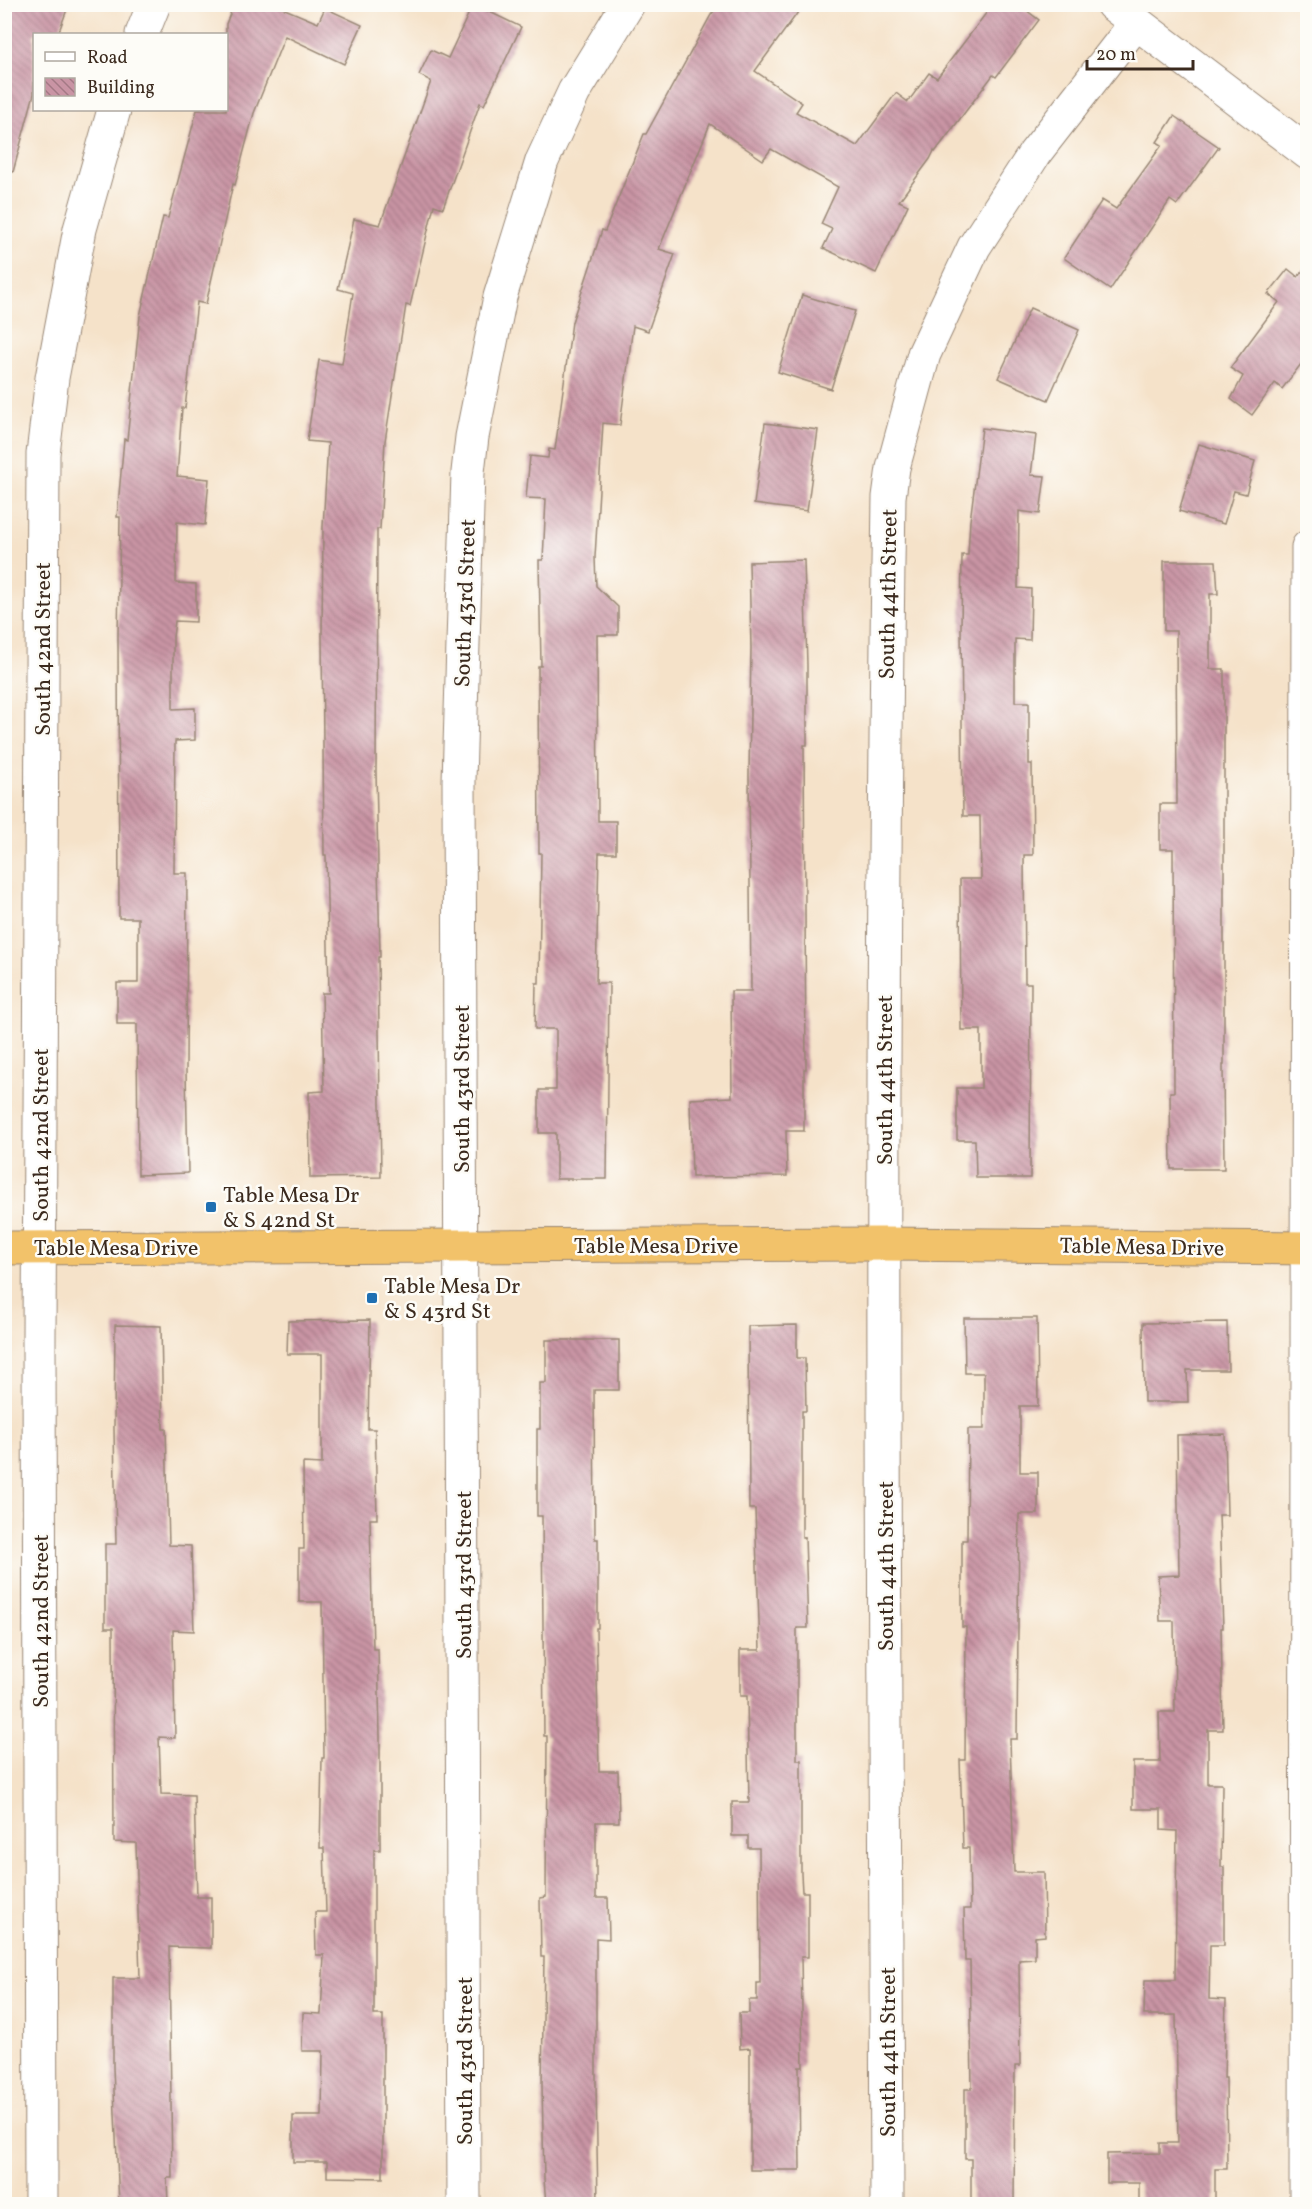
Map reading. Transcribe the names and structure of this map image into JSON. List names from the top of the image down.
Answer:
{
  "streets": {
    "highway": ["Table Mesa Drive"],
    "street": ["South 44th Street", "South 43rd Street", "South 42nd Street"]
  },
  "crossings": [
    ["South 44th Street", "Table Mesa Drive"],
    ["South 43rd Street", "Table Mesa Drive"],
    ["South 42nd Street", "Table Mesa Drive"]
  ],
  "places": {
    "transit": ["Table Mesa Dr & S 42nd St", "Table Mesa Dr & S 43rd St"]
  },
  "legend": ["Road", "Building"],
  "scale_bar": "20 m"
}
